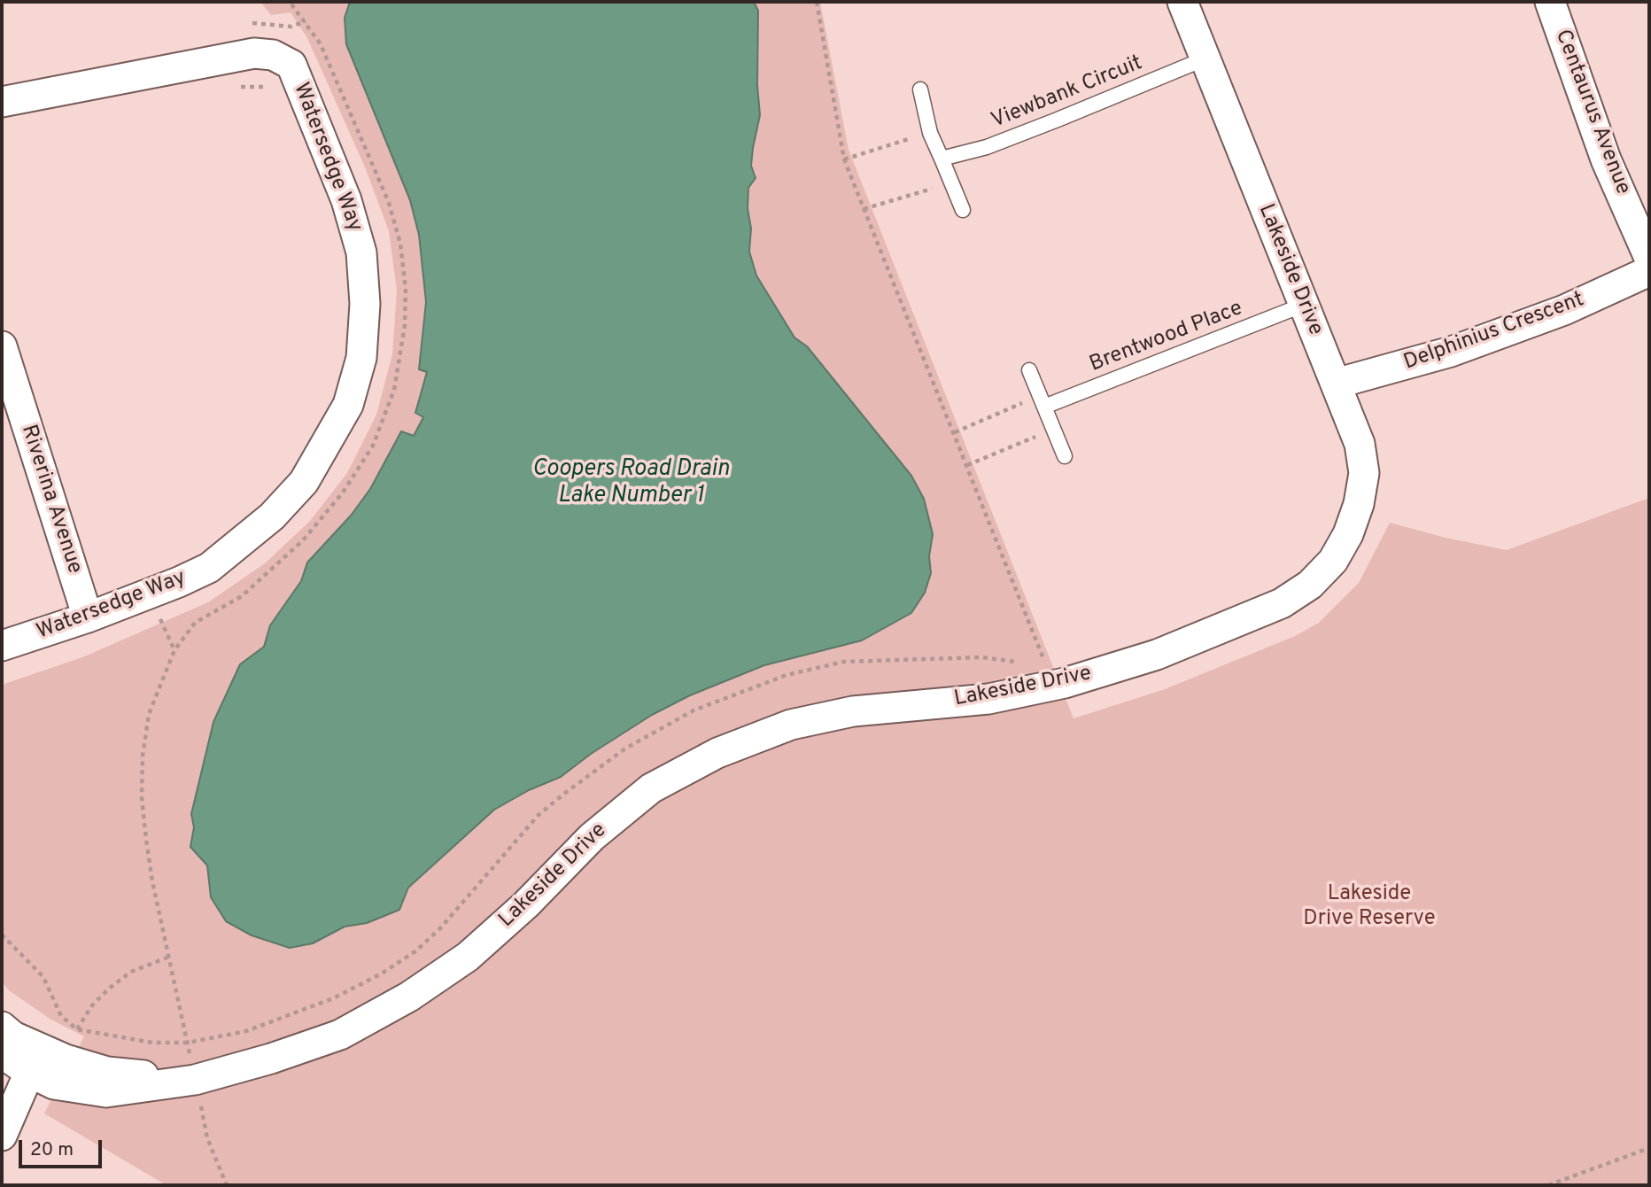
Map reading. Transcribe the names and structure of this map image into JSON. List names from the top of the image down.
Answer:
{
  "streets": {
    "street": [
      "Centaurus Avenue",
      "Watersedge Way",
      "Lakeside Drive",
      "Delphinius Crescent",
      "Riverina Avenue"
    ],
    "lane": ["Viewbank Circuit", "Brentwood Place"]
  },
  "crossings": [
    ["Viewbank Circuit", "Lakeside Drive"],
    ["Watersedge Way", "Riverina Avenue"],
    ["Lakeside Drive", "Delphinius Crescent"],
    ["Lakeside Drive", "Brentwood Place"]
  ],
  "water": ["Coopers Road Drain Lake Number 1"],
  "parks": ["Lakeside Drive Reserve"],
  "scale_bar": "20 m"
}
